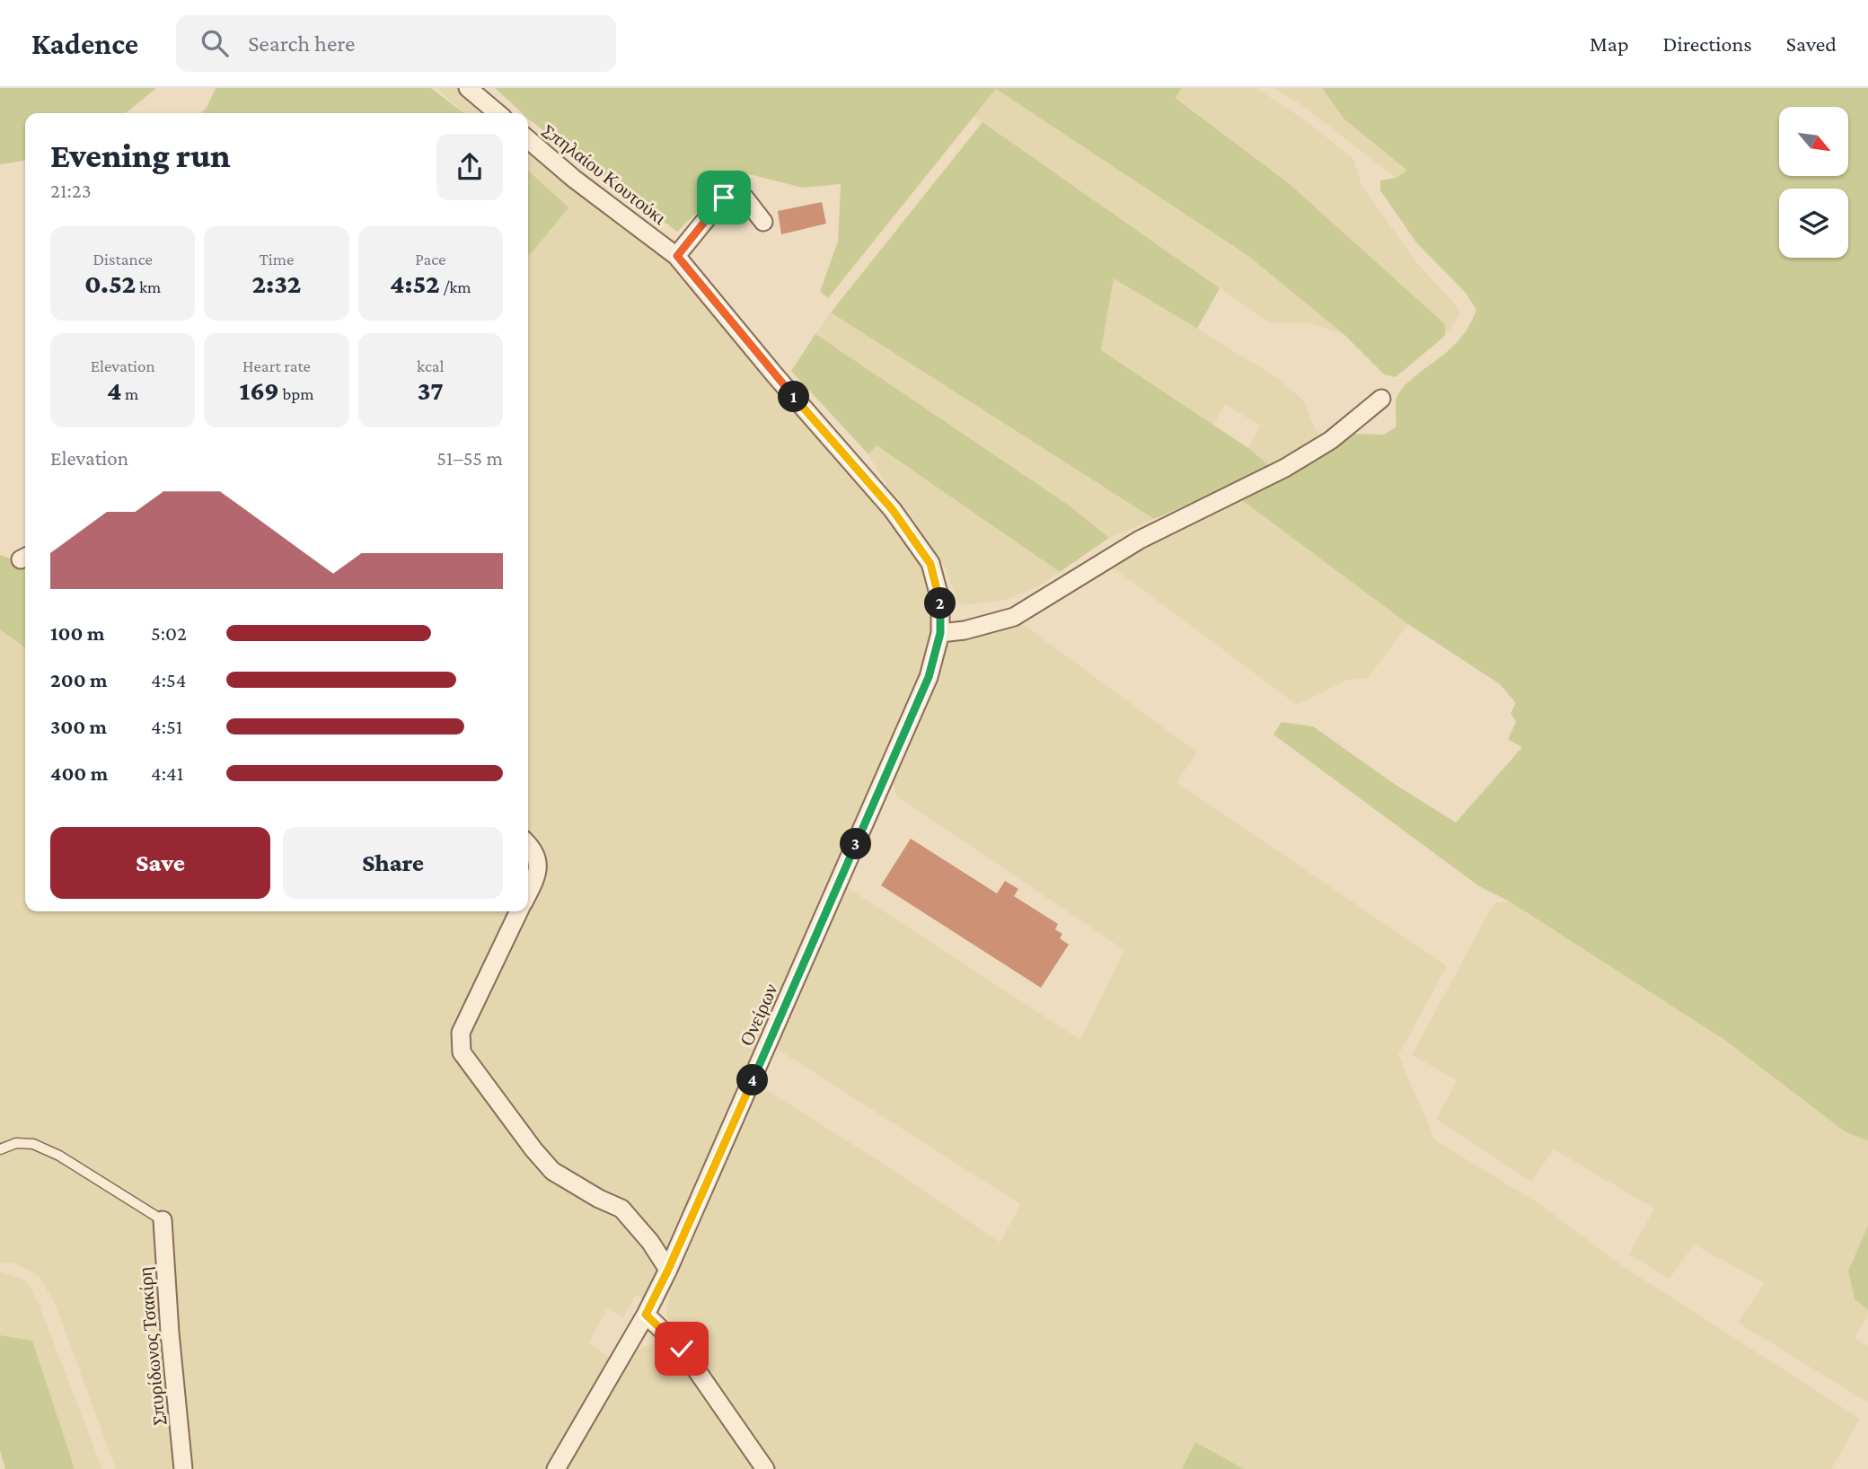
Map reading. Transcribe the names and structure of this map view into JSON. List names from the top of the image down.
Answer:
{
  "streets": {
    "street": ["Σπηλαίου Κουτούκι", "Ονείρων", "Σπυρίδωνος Τσακίρη"]
  },
  "crossings": [
    ["Σπηλαίου Κουτούκι", "Ονείρων"]
  ],
  "north": "bottom right",
  "page": {
    "header": "Kadence",
    "search": "Search here",
    "nav": ["Map", "Directions", "Saved"],
    "heading": ["Evening run", "21:23"],
    "stats": [
      ["Distance", "0.52 km"],
      ["Time", "2:32"],
      ["Pace", "4:52 /km"],
      ["Elevation", "4 m"],
      ["Heart rate", "169 bpm"],
      ["kcal", "37"]
    ],
    "pins": [
      "1",
      "2",
      "3",
      "4"
    ],
    "chart": ["Elevation", "51–55 m"],
    "list": [
      {
        "name": "100 m",
        "note": "5:02"
      },
      {
        "name": "200 m",
        "note": "4:54"
      },
      {
        "name": "300 m",
        "note": "4:51"
      },
      {
        "name": "400 m",
        "note": "4:41"
      }
    ],
    "buttons": ["Save", "Share"]
  }
}
